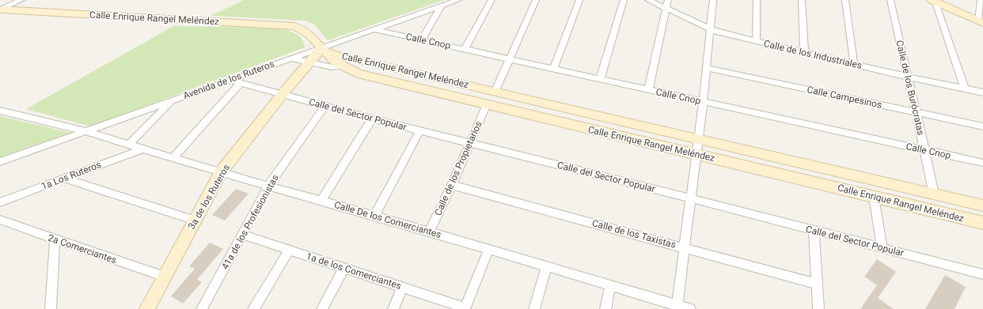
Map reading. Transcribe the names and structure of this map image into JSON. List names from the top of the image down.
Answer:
{
  "streets": {
    "street": [
      "Calle Enrique Rangel Meléndez",
      "Calle Cnop",
      "Calle de los Industriales",
      "Avenida de los Ruteros",
      "Calle de los Burócratas",
      "Calle Campesinos",
      "Calle del Sector Popular",
      "Calle de los Propietarios",
      "1a Los Ruteros",
      "3a de los Ruteros",
      "Calle De los Comerciantes",
      "41a de los Profesionistas",
      "Calle de los Taxistas",
      "2a Comerciantes",
      "1a de los Comerciantes"
    ]
  },
  "crossings": [
    ["Calle Enrique Rangel Meléndez", "Avenida de los Ruteros"],
    ["Calle Enrique Rangel Meléndez", "Calle de los Burócratas"],
    ["Calle Enrique Rangel Meléndez", "Calle de los Propietarios"],
    ["Calle Enrique Rangel Meléndez", "3a de los Ruteros"],
    ["Calle Cnop", "Avenida de los Ruteros"],
    ["Calle Cnop", "Calle de los Burócratas"],
    ["Calle de los Industriales", "Calle de los Burócratas"],
    ["Avenida de los Ruteros", "Calle del Sector Popular"],
    ["Avenida de los Ruteros", "3a de los Ruteros"],
    ["Avenida de los Ruteros", "Calle De los Comerciantes"],
    ["Calle de los Burócratas", "Calle Campesinos"],
    ["Calle del Sector Popular", "Calle de los Propietarios"],
    ["Calle del Sector Popular", "3a de los Ruteros"],
    ["Calle del Sector Popular", "41a de los Profesionistas"],
    ["Calle de los Propietarios", "Calle De los Comerciantes"],
    ["Calle de los Propietarios", "Calle de los Taxistas"],
    ["1a Los Ruteros", "Calle De los Comerciantes"],
    ["3a de los Ruteros", "Calle De los Comerciantes"],
    ["3a de los Ruteros", "2a Comerciantes"],
    ["Calle De los Comerciantes", "41a de los Profesionistas"],
    ["41a de los Profesionistas", "1a de los Comerciantes"]
  ]
}
